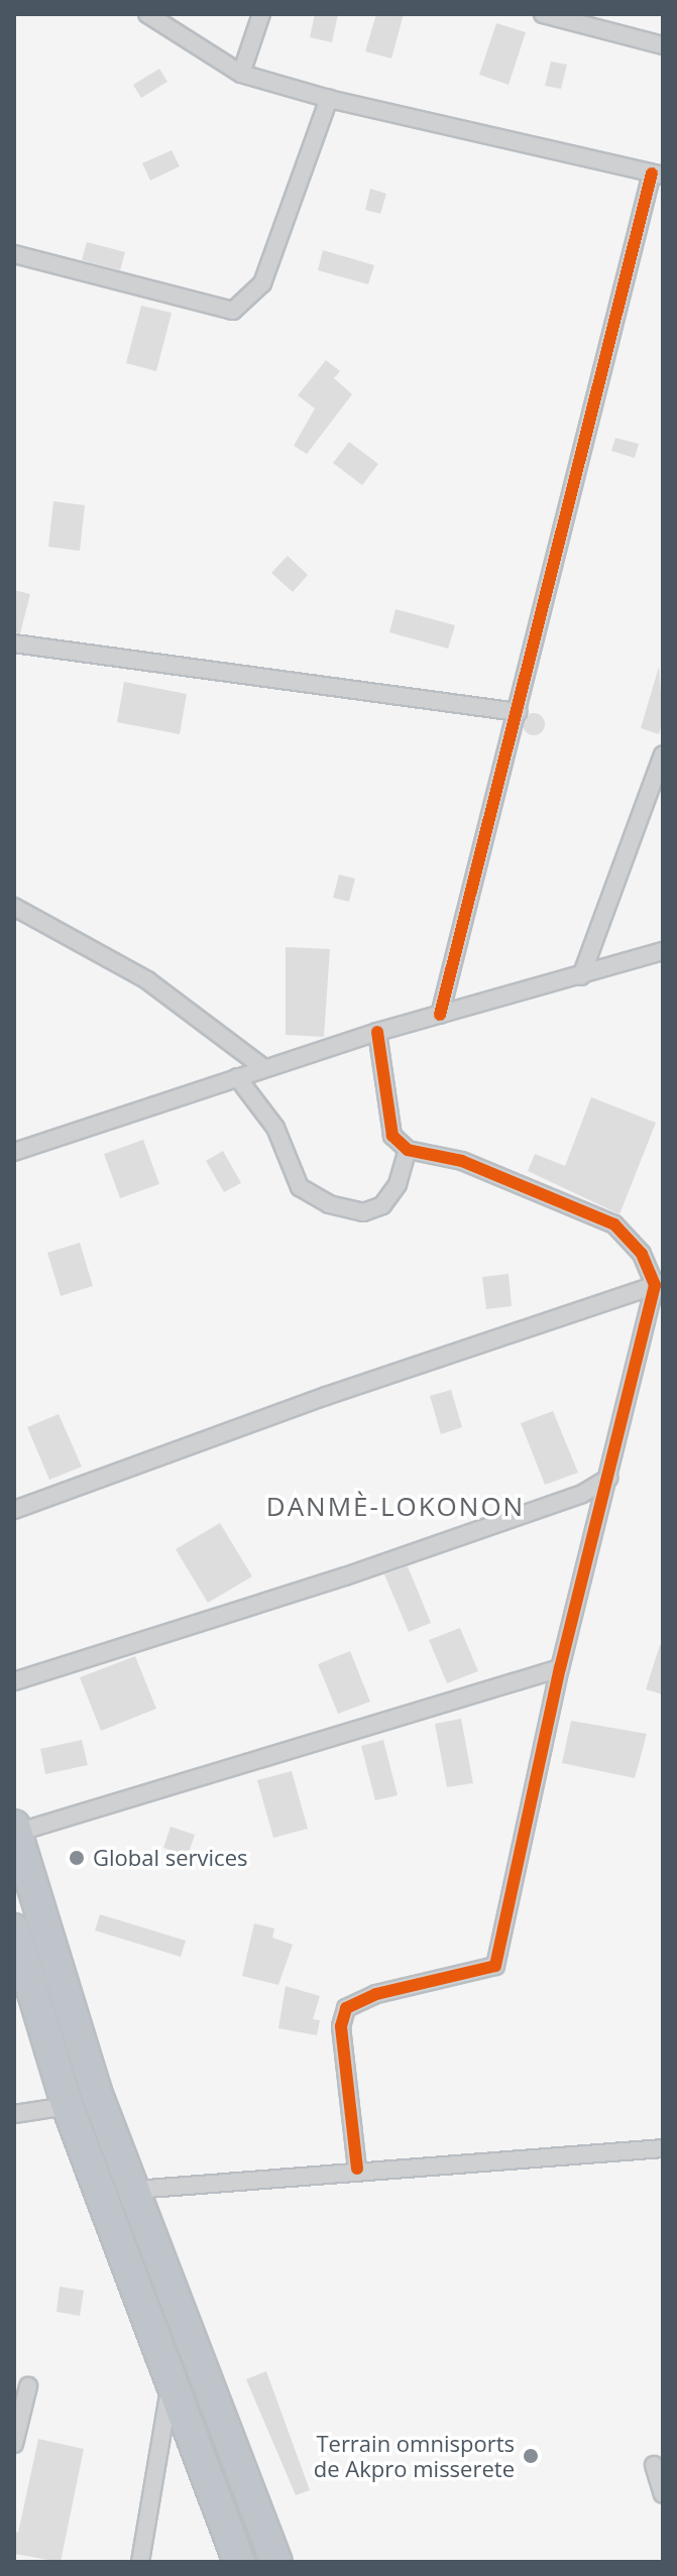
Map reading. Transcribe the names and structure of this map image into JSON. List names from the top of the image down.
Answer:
{
  "districts": ["DANMÈ-LOKONON"],
  "places": ["Global services", "Terrain omnisports de Akpro misserete"]
}
